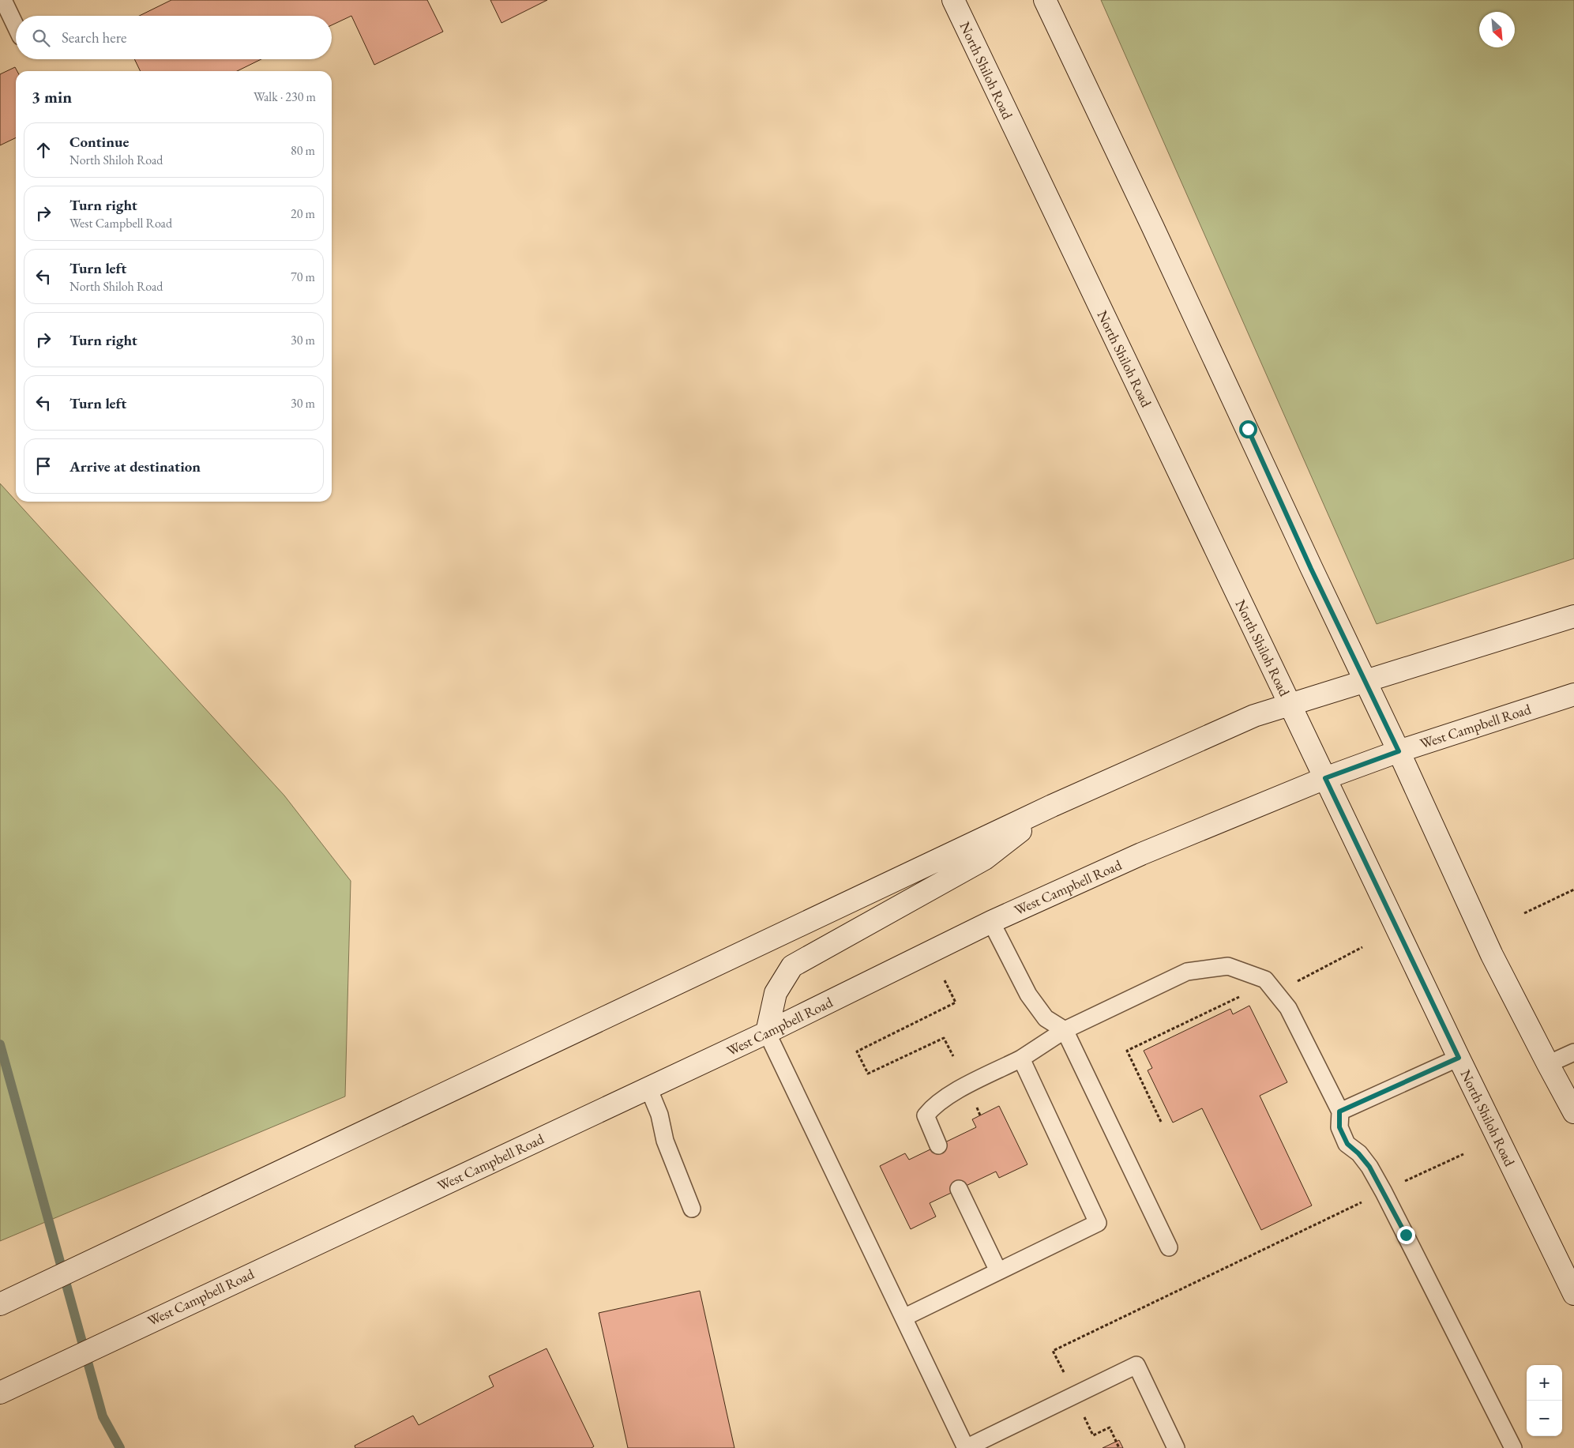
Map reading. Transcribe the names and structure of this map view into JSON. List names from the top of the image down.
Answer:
{
  "streets": {
    "main road": ["North Shiloh Road", "West Campbell Road"]
  },
  "crossings": [
    ["North Shiloh Road", "West Campbell Road"]
  ],
  "north": "bottom right",
  "page": {
    "search": "Search here",
    "heading": ["3 min", "Walk · 230 m"],
    "list": [
      ["Continue", "North Shiloh Road", "80 m"],
      ["Turn right", "West Campbell Road", "20 m"],
      ["Turn left", "North Shiloh Road", "70 m"],
      ["Turn right", "30 m"],
      ["Turn left", "30 m"],
      "Arrive at destination"
    ],
    "map_buttons": ["+", "−"]
  }
}
